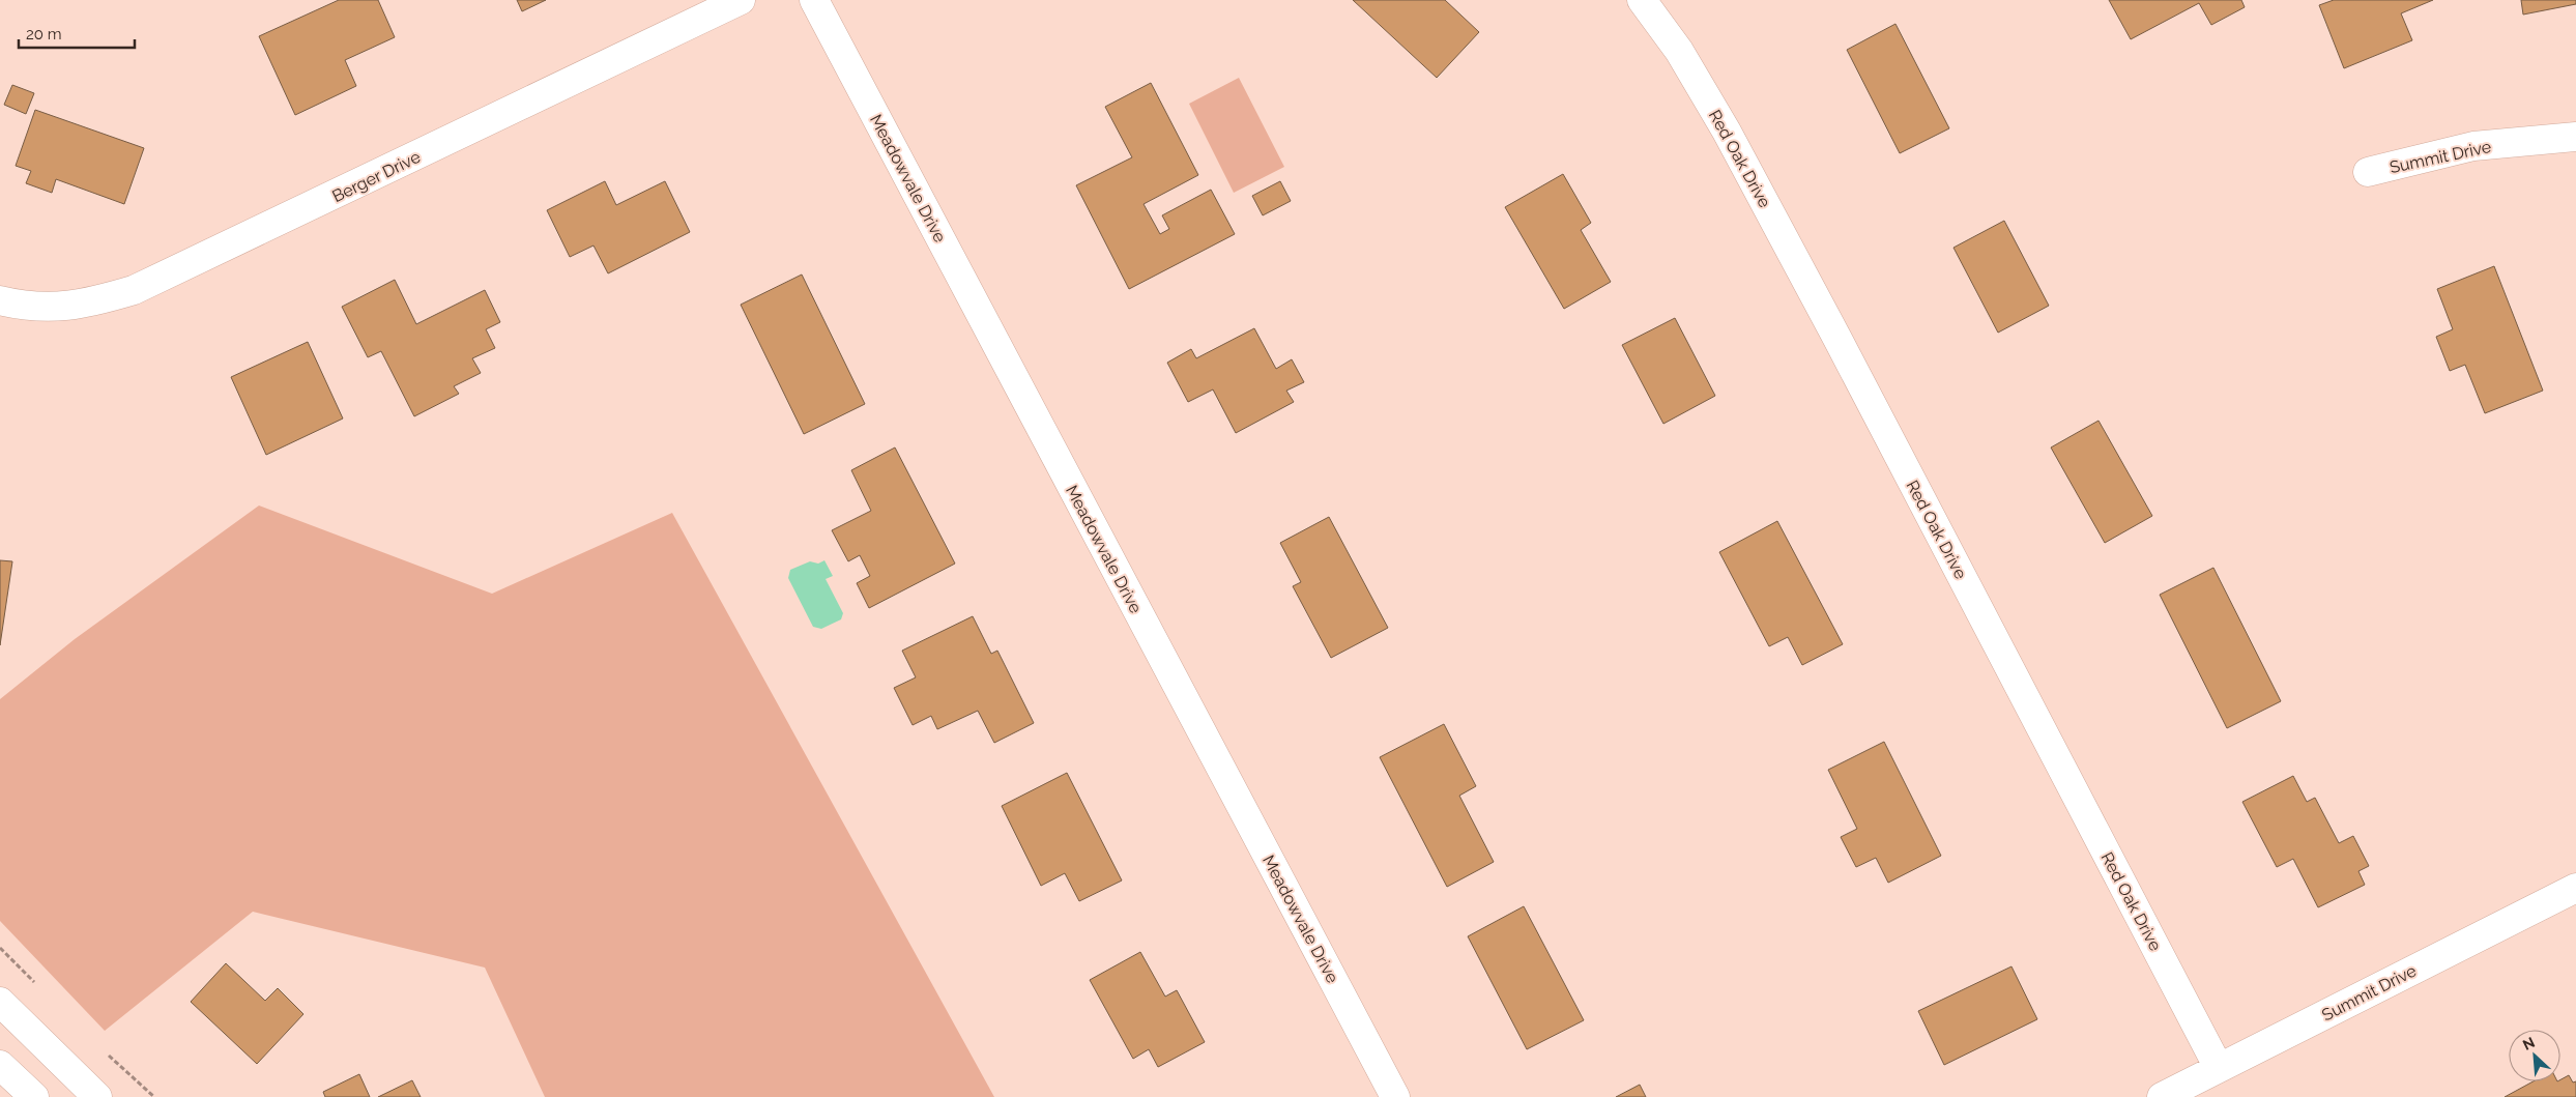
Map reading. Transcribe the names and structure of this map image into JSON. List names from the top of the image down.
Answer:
{
  "streets": {
    "street": [
      "Summit Drive",
      "Red Oak Drive",
      "Berger Drive",
      "Meadowvale Drive"
    ]
  },
  "crossings": [
    ["Summit Drive", "Red Oak Drive"]
  ],
  "scale_bar": "20 m",
  "north": "top left"
}
